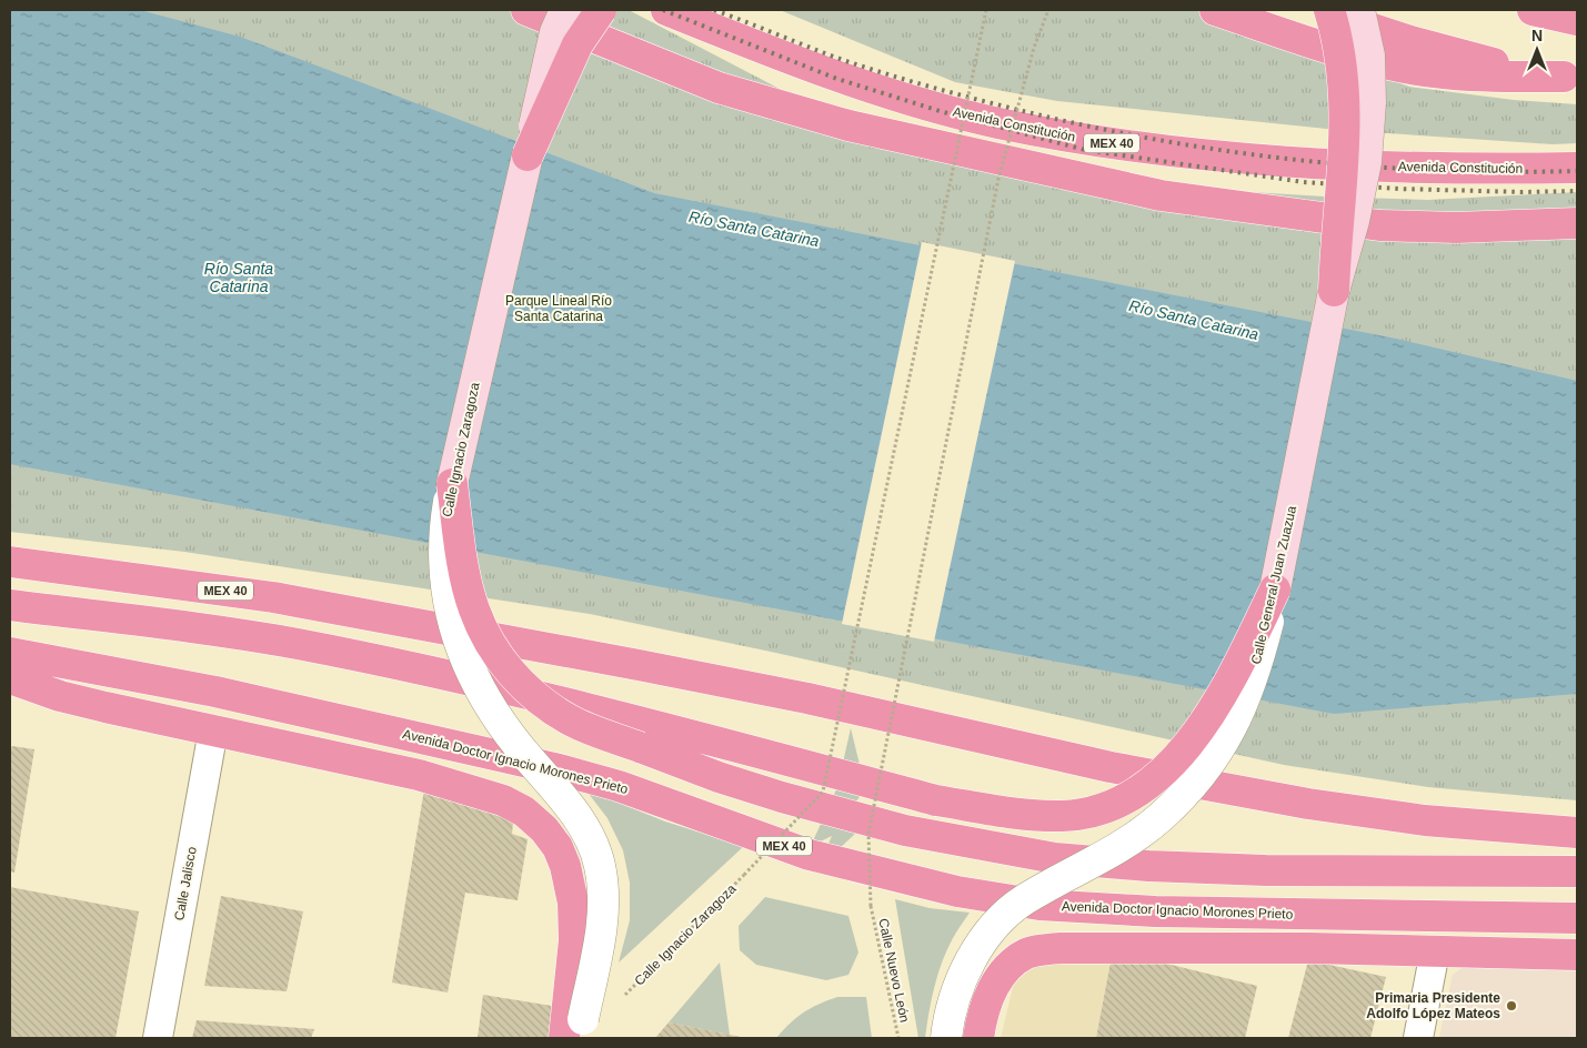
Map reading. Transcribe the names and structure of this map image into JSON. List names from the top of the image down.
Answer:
{
  "streets": {
    "highway": ["Avenida Constitución", "MEX 40", "Avenida Doctor Ignacio Morones Prieto"],
    "main road": ["Calle Ignacio Zaragoza", "Calle General Juan Zuazua"],
    "street": ["Calle Jalisco"],
    "path": ["Calle Nuevo León"]
  },
  "water": ["Río Santa Catarina"],
  "parks": ["Parque Lineal Río Santa Catarina"],
  "places": ["Primaria Presidente Adolfo López Mateos"],
  "north": "top"
}
